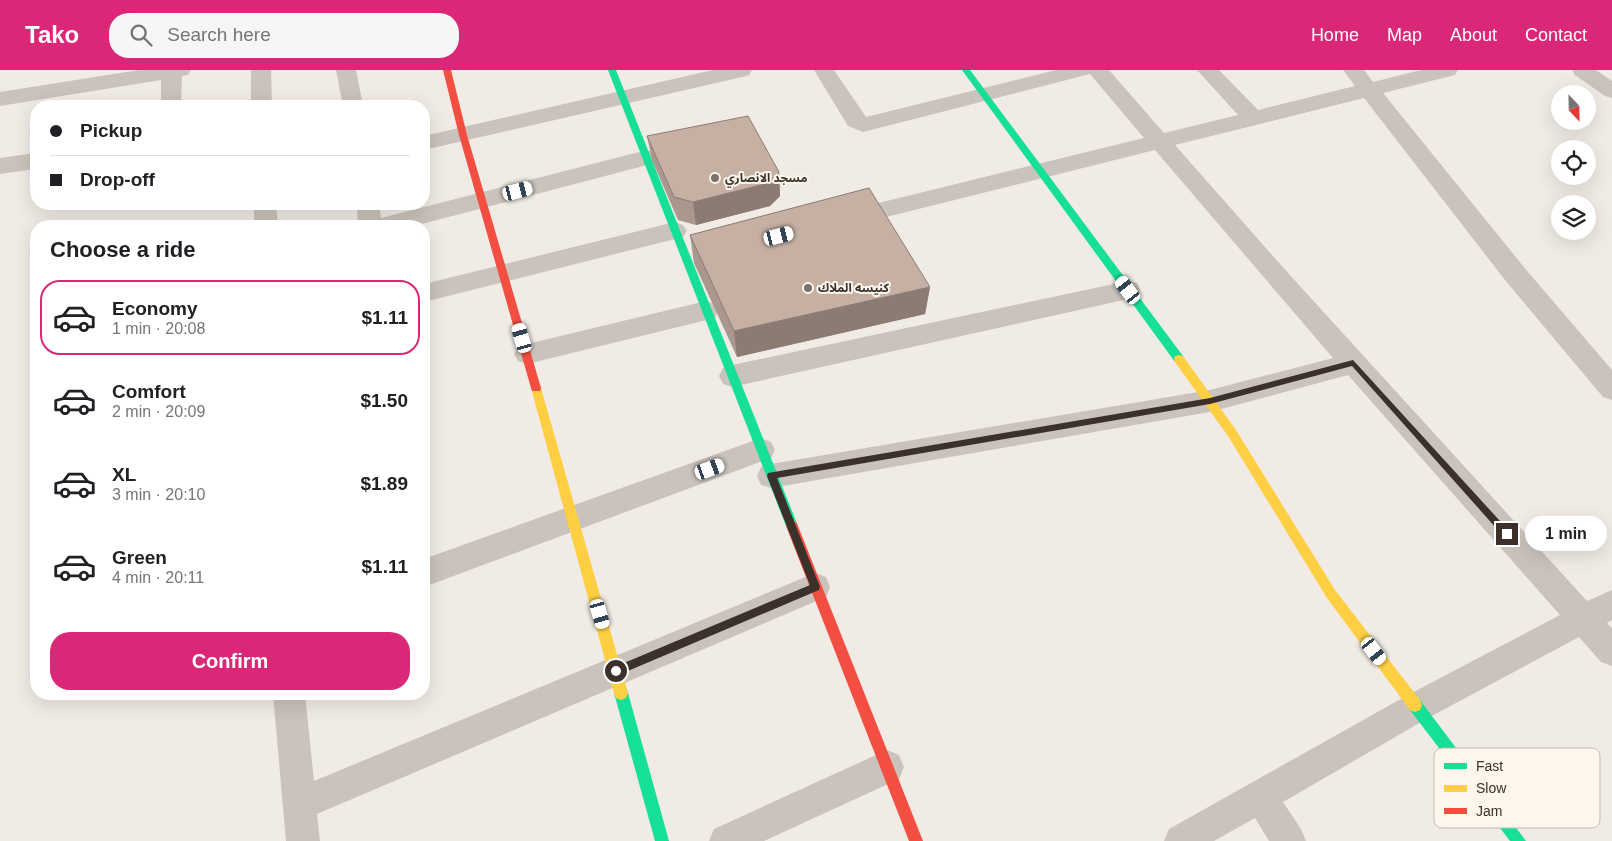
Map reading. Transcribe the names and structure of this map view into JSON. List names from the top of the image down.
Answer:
{
  "places": ["مسجد الانصاري", "كنيسه الملاك"],
  "legend": ["Fast", "Slow", "Jam"],
  "north": "bottom",
  "page": {
    "header": "Tako",
    "search": "Search here",
    "nav": [
      "Home",
      "Map",
      "About",
      "Contact"
    ],
    "banner": ["Pickup", "Drop-off"],
    "heading": "Choose a ride",
    "list": [
      {
        "name": "Economy",
        "note": "1 min · 20:08",
        "value": "$1.11"
      },
      {
        "name": "Comfort",
        "note": "2 min · 20:09",
        "value": "$1.50"
      },
      {
        "name": "XL",
        "note": "3 min · 20:10",
        "value": "$1.89"
      },
      {
        "name": "Green",
        "note": "4 min · 20:11",
        "value": "$1.11"
      }
    ],
    "bubble": "1 min",
    "buttons": "Confirm"
  }
}
